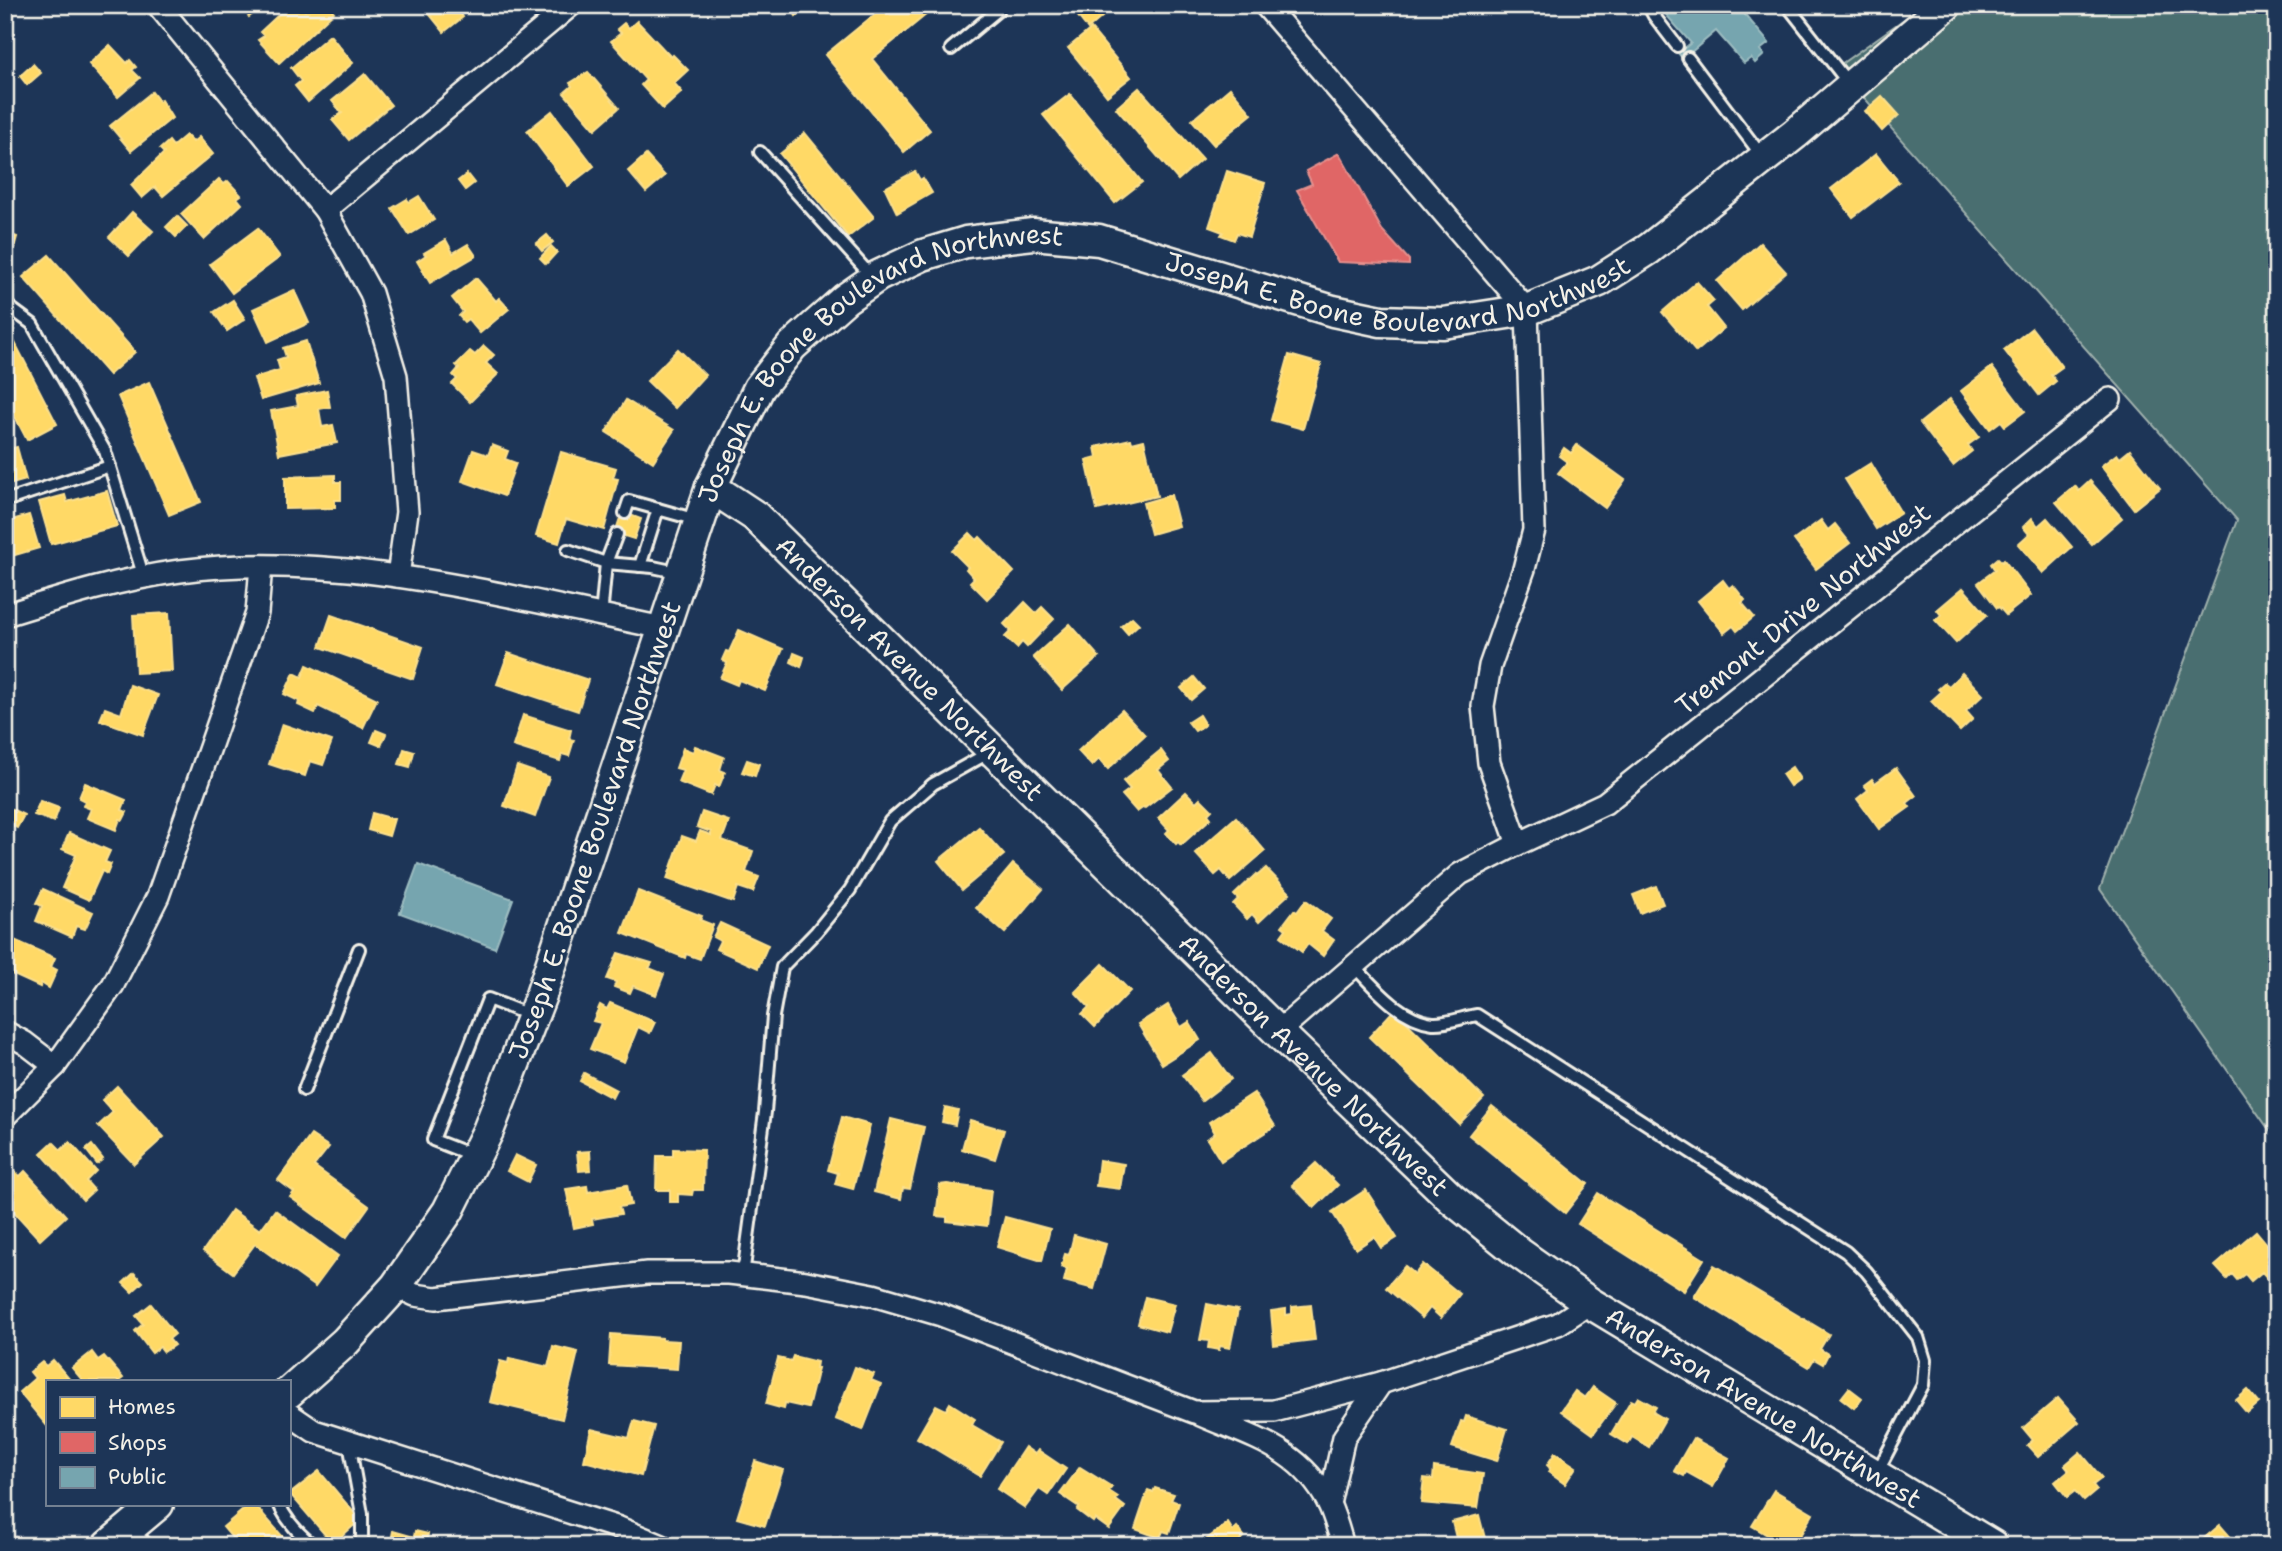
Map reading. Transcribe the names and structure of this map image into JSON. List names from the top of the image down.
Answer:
{
  "streets": {
    "main road": ["Joseph E. Boone Boulevard Northwest", "Anderson Avenue Northwest"],
    "street": ["Tremont Drive Northwest"]
  },
  "crossings": [
    ["Joseph E. Boone Boulevard Northwest", "Anderson Avenue Northwest"],
    ["Tremont Drive Northwest", "Anderson Avenue Northwest"]
  ],
  "legend": ["Homes", "Shops", "Public"]
}
